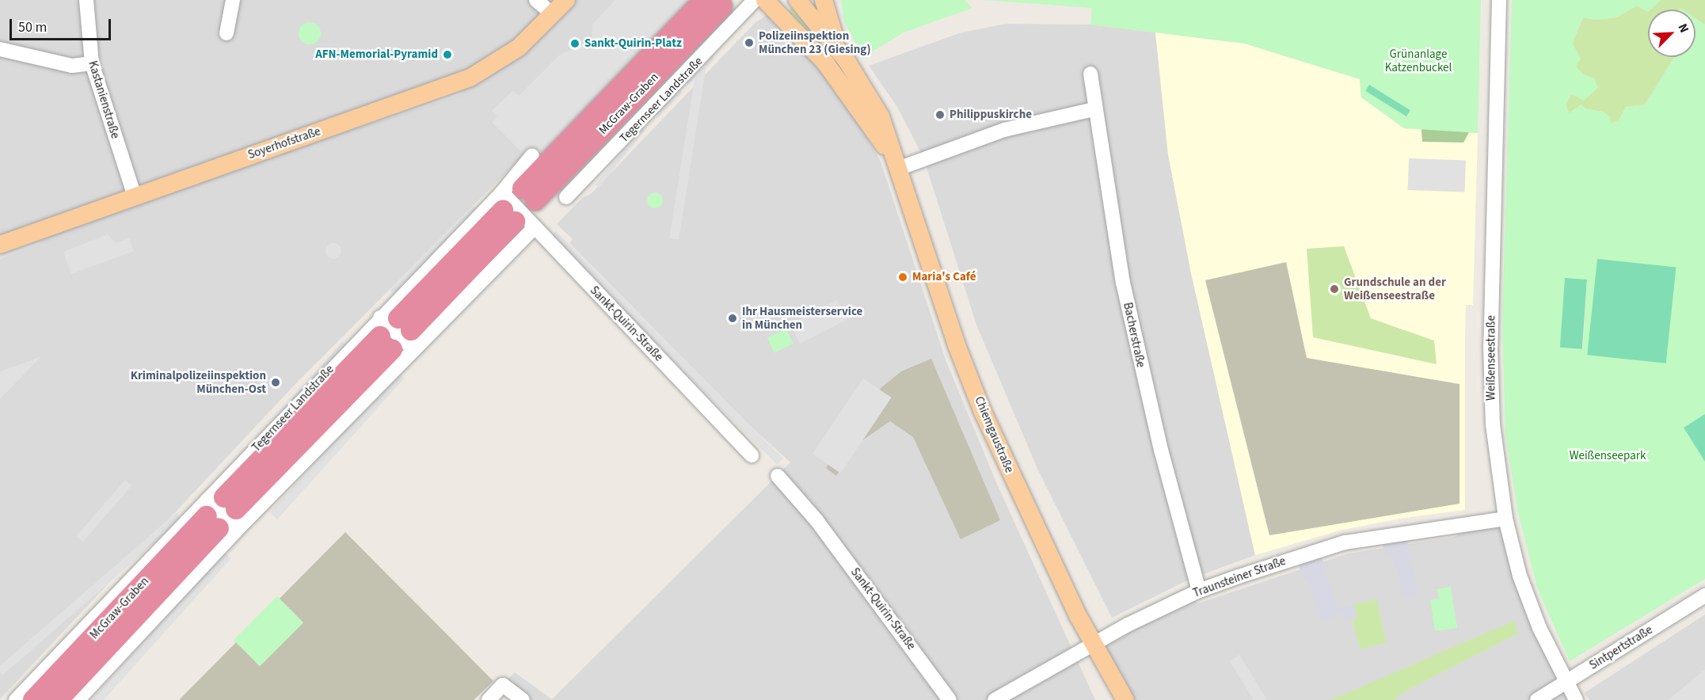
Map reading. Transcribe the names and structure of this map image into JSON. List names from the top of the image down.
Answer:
{
  "streets": {
    "highway": ["McGraw-Graben"],
    "main road": ["Soyerhofstraße", "Chiemgaustraße"],
    "street": [
      "Kastanienstraße",
      "Tegernseer Landstraße",
      "Sankt-Quirin-Straße",
      "Bacherstraße",
      "Weißenseestraße",
      "Traunsteiner Straße",
      "Sintpertstraße"
    ]
  },
  "crossings": [
    ["Kastanienstraße", "Soyerhofstraße"],
    ["Tegernseer Landstraße", "McGraw-Graben"],
    ["Tegernseer Landstraße", "Sankt-Quirin-Straße"],
    ["McGraw-Graben", "Sankt-Quirin-Straße"],
    ["Bacherstraße", "Traunsteiner Straße"],
    ["Weißenseestraße", "Traunsteiner Straße"],
    ["Weißenseestraße", "Sintpertstraße"],
    ["Chiemgaustraße", "Traunsteiner Straße"]
  ],
  "parks": ["Grünanlage Katzenbuckel", "Weißenseepark"],
  "places": [
    "Polizeiinspektion München 23 (Giesing)",
    "Sankt-Quirin-Platz",
    "AFN-Memorial-Pyramid",
    "Philippuskirche",
    "Maria's Café",
    "Grundschule an der Weißenseestraße",
    "Ihr Hausmeisterservice in München",
    "Kriminalpolizeiinspektion München-Ost"
  ],
  "scale_bar": "50 m",
  "north": "top right"
}
